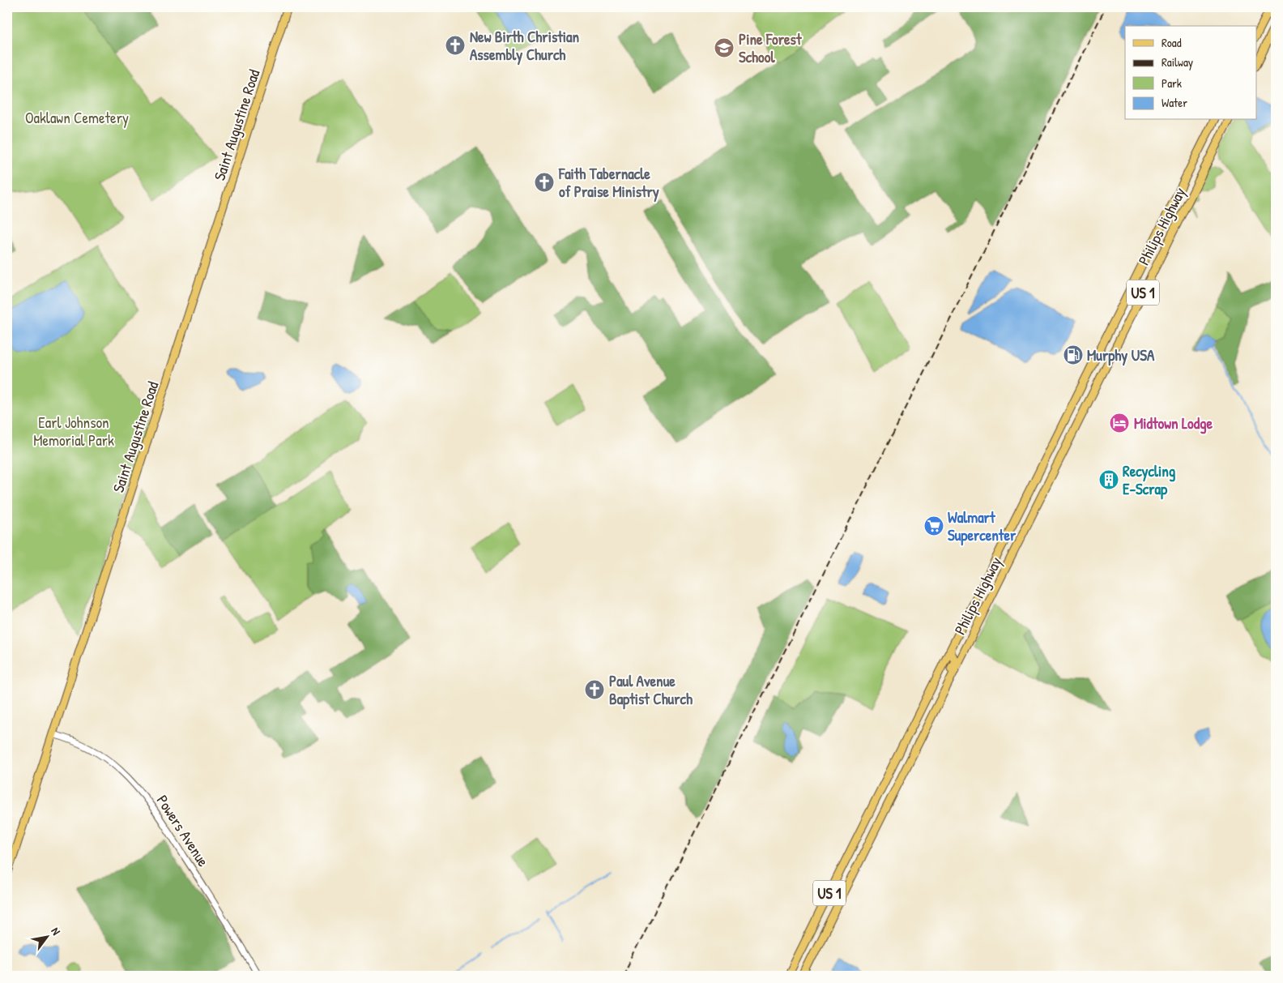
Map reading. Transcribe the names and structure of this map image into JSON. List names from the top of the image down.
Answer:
{
  "streets": {
    "main road": ["Saint Augustine Road", "Philips Highway", "US 1"],
    "street": ["Powers Avenue"]
  },
  "crossings": [
    ["Saint Augustine Road", "Powers Avenue"]
  ],
  "parks": ["Oaklawn Cemetery", "Earl Johnson Memorial Park"],
  "places": {
    "church": ["New Birth Christian Assembly Church", "Faith Tabernacle of Praise Ministry", "Paul Avenue Baptist Church"],
    "school or university": ["Pine Forest School"],
    "fuel station": ["Murphy USA"],
    "hotel": ["Midtown Lodge"],
    "building": ["Recycling E-Scrap"],
    "supermarket": ["Walmart Supercenter"]
  },
  "legend": [
    "Road",
    "Railway",
    "Park",
    "Water"
  ],
  "north": "top right"
}
